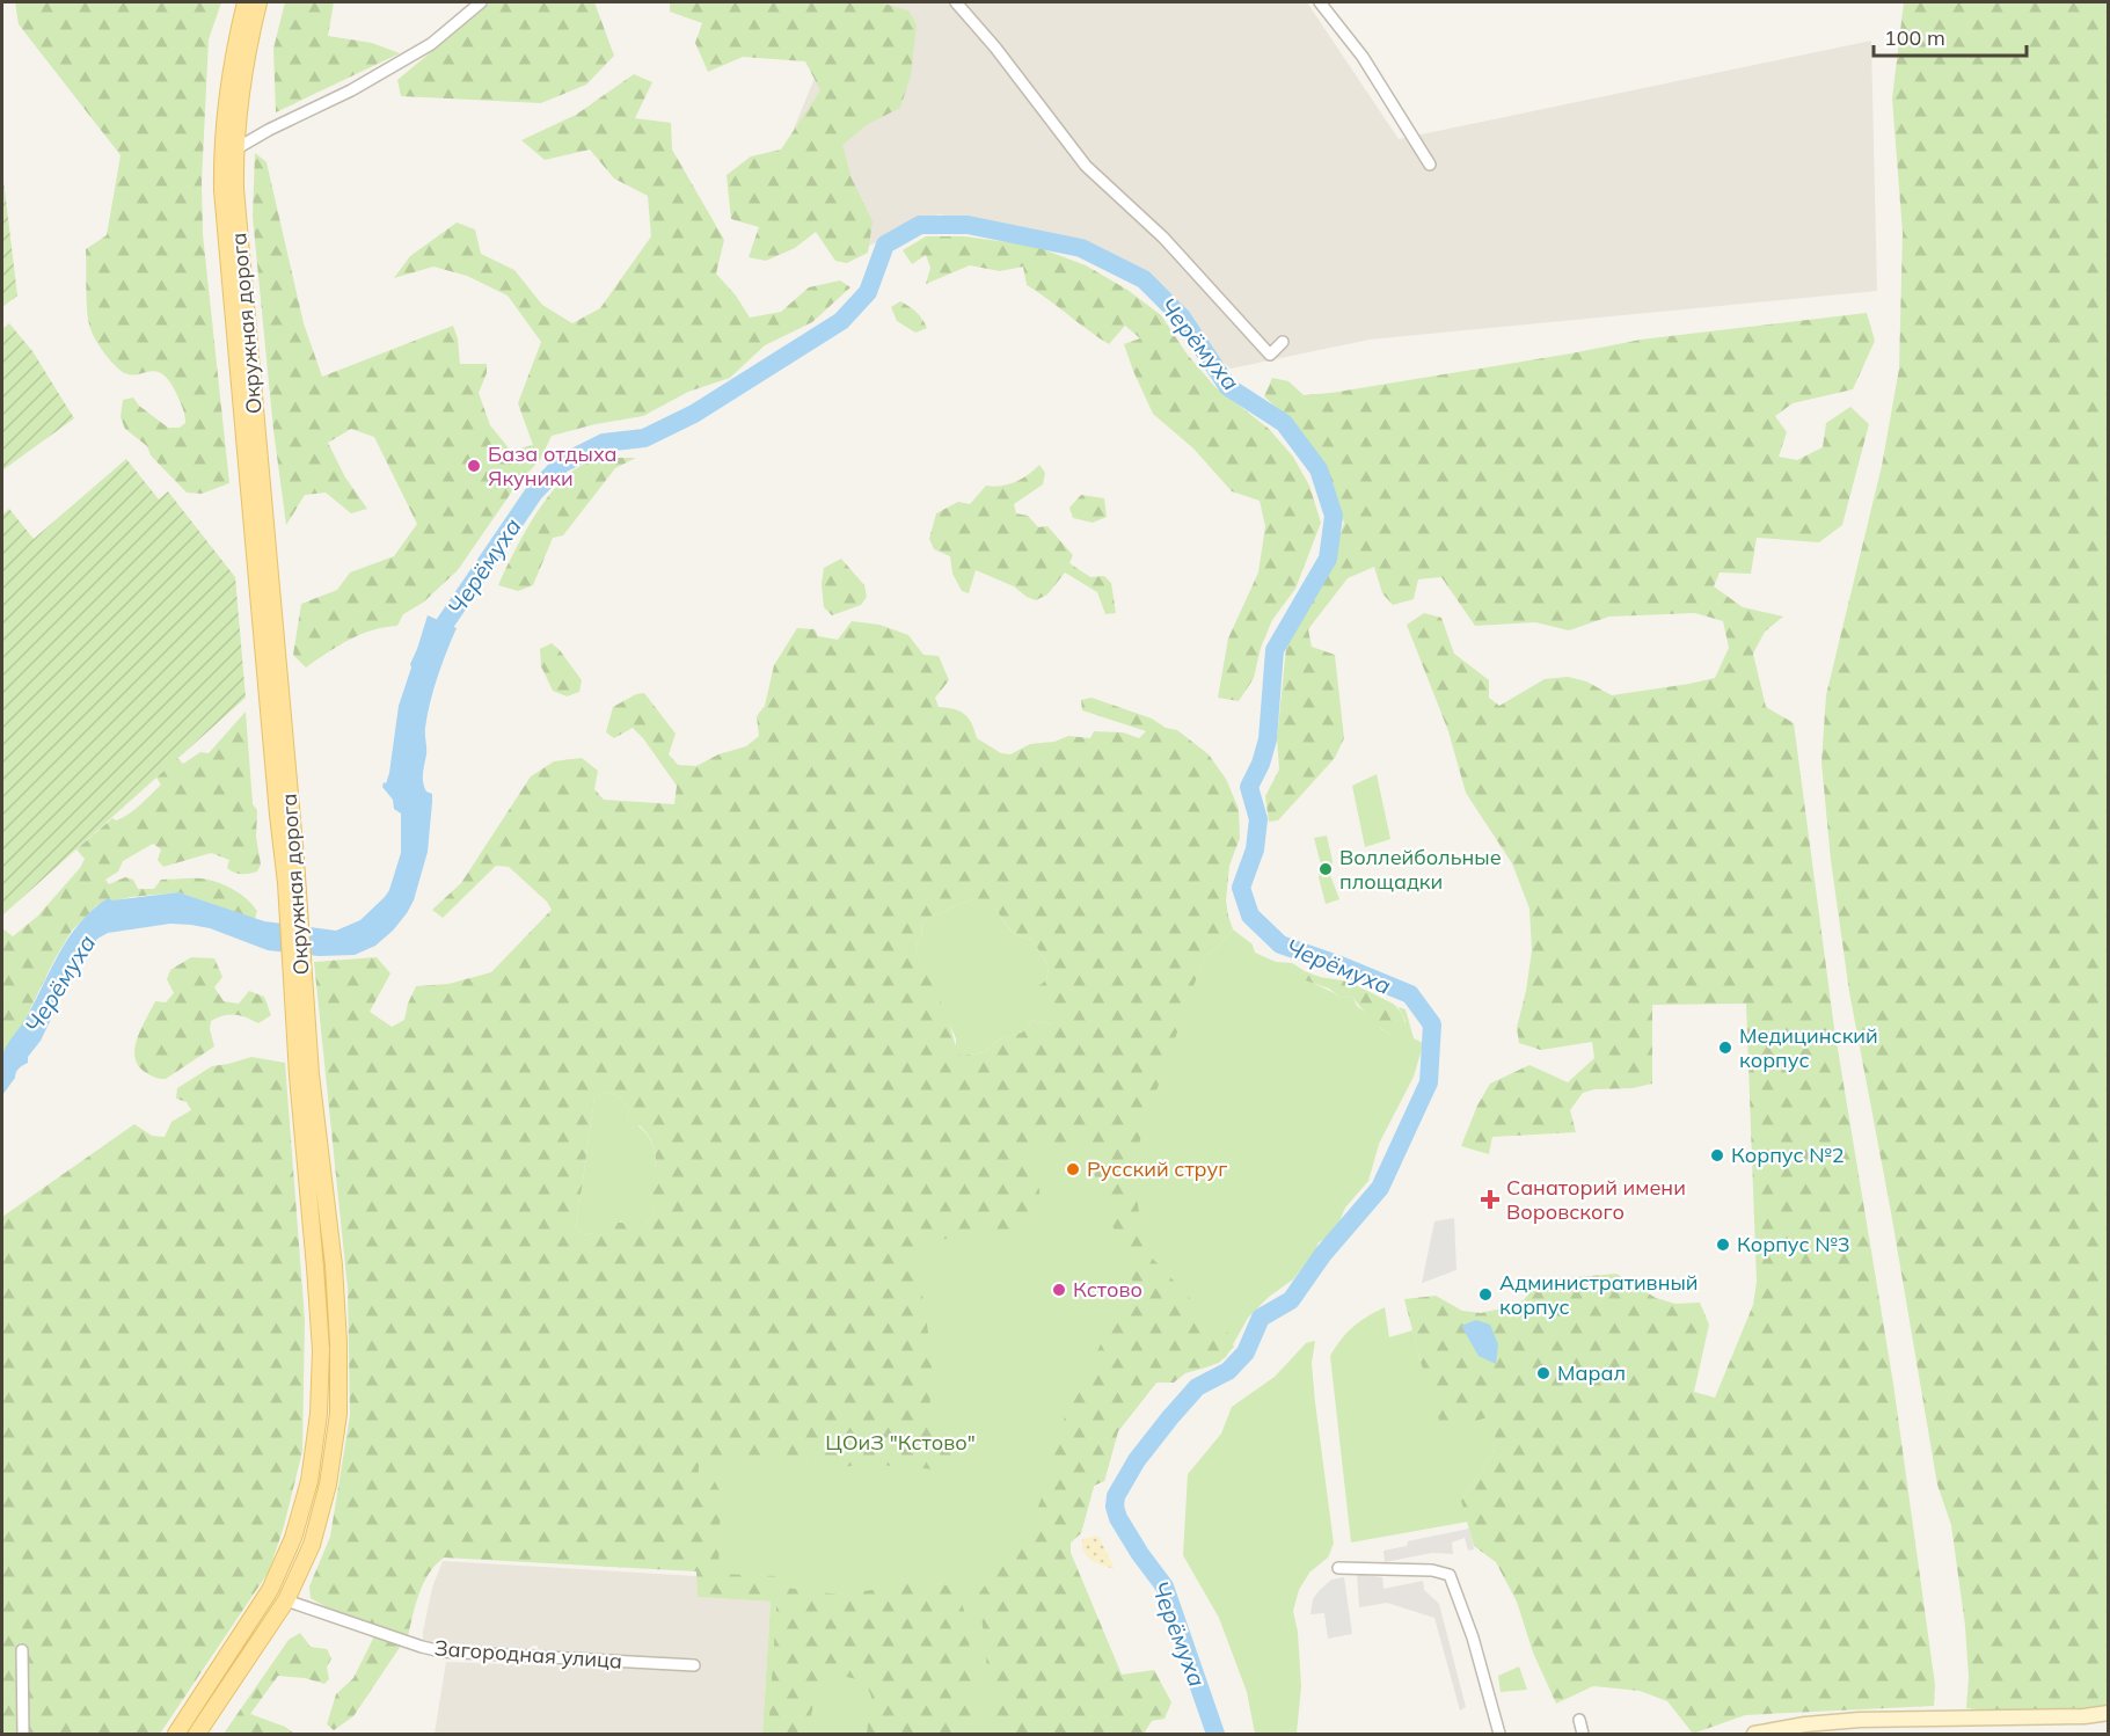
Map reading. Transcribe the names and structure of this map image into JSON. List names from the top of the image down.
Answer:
{
  "streets": {
    "main road": ["Окружная дорога"],
    "street": ["Загородная улица"]
  },
  "crossings": [
    ["Окружная дорога", "Загородная улица"]
  ],
  "water": ["Черёмуха"],
  "parks": ["ЦОиЗ \"Кстово\""],
  "places": {
    "other": [
      "База отдыха Якуники",
      "Воллейбольные площадки",
      "Медицинский корпус",
      "Корпус №2",
      "Русский струг",
      "Корпус №3",
      "Кстово",
      "Административный корпус",
      "Марал"
    ],
    "health": ["Санаторий имени Воровского"]
  },
  "scale_bar": "100 m"
}
